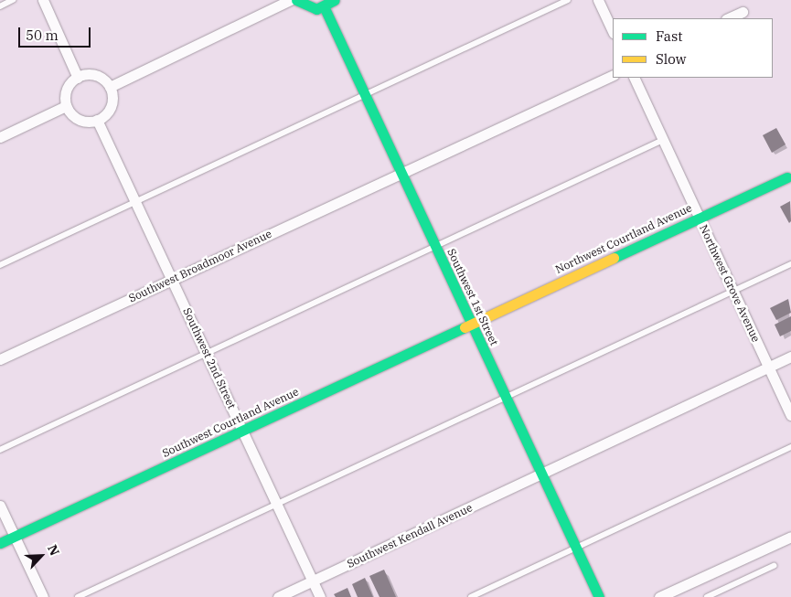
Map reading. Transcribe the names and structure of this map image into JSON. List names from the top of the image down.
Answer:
{
  "streets": {
    "street": [
      "Northwest Courtland Avenue",
      "Southwest Broadmoor Avenue",
      "Northwest Grove Avenue",
      "Southwest 1st Street",
      "Southwest 2nd Street",
      "Southwest Courtland Avenue",
      "Southwest Kendall Avenue"
    ]
  },
  "crossings": [
    ["Northwest Courtland Avenue", "Northwest Grove Avenue"],
    ["Northwest Courtland Avenue", "Southwest 1st Street"],
    ["Northwest Courtland Avenue", "Southwest Courtland Avenue"],
    ["Southwest Broadmoor Avenue", "Southwest 1st Street"],
    ["Southwest Broadmoor Avenue", "Southwest 2nd Street"],
    ["Northwest Grove Avenue", "Southwest Kendall Avenue"],
    ["Southwest 1st Street", "Southwest Courtland Avenue"],
    ["Southwest 1st Street", "Southwest Kendall Avenue"],
    ["Southwest 2nd Street", "Southwest Courtland Avenue"],
    ["Southwest 2nd Street", "Southwest Kendall Avenue"]
  ],
  "legend": ["Fast", "Slow"],
  "scale_bar": "50 m",
  "north": "top right"
}
